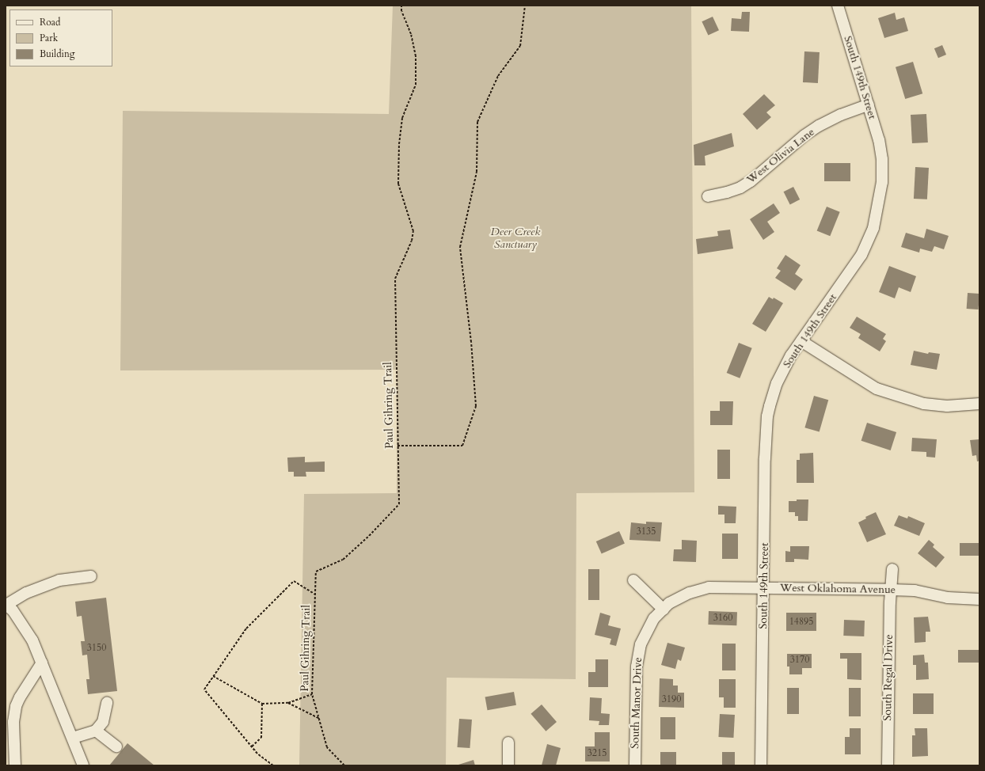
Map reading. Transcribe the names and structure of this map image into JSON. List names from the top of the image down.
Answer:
{
  "streets": {
    "street": [
      "South 149th Street",
      "West Olivia Lane",
      "West Oklahoma Avenue",
      "South Regal Drive",
      "South Manor Drive"
    ],
    "path": ["Paul Gihring Trail"]
  },
  "crossings": [
    ["South 149th Street", "West Olivia Lane"],
    ["South 149th Street", "West Oklahoma Avenue"],
    ["West Oklahoma Avenue", "South Regal Drive"],
    ["West Oklahoma Avenue", "South Manor Drive"]
  ],
  "parks": ["Deer Creek Sanctuary"],
  "house_numbers": [
    "3135",
    "3160",
    "14895",
    "3150",
    "3170",
    "3190",
    "3215"
  ],
  "legend": ["Road", "Park", "Building"]
}
